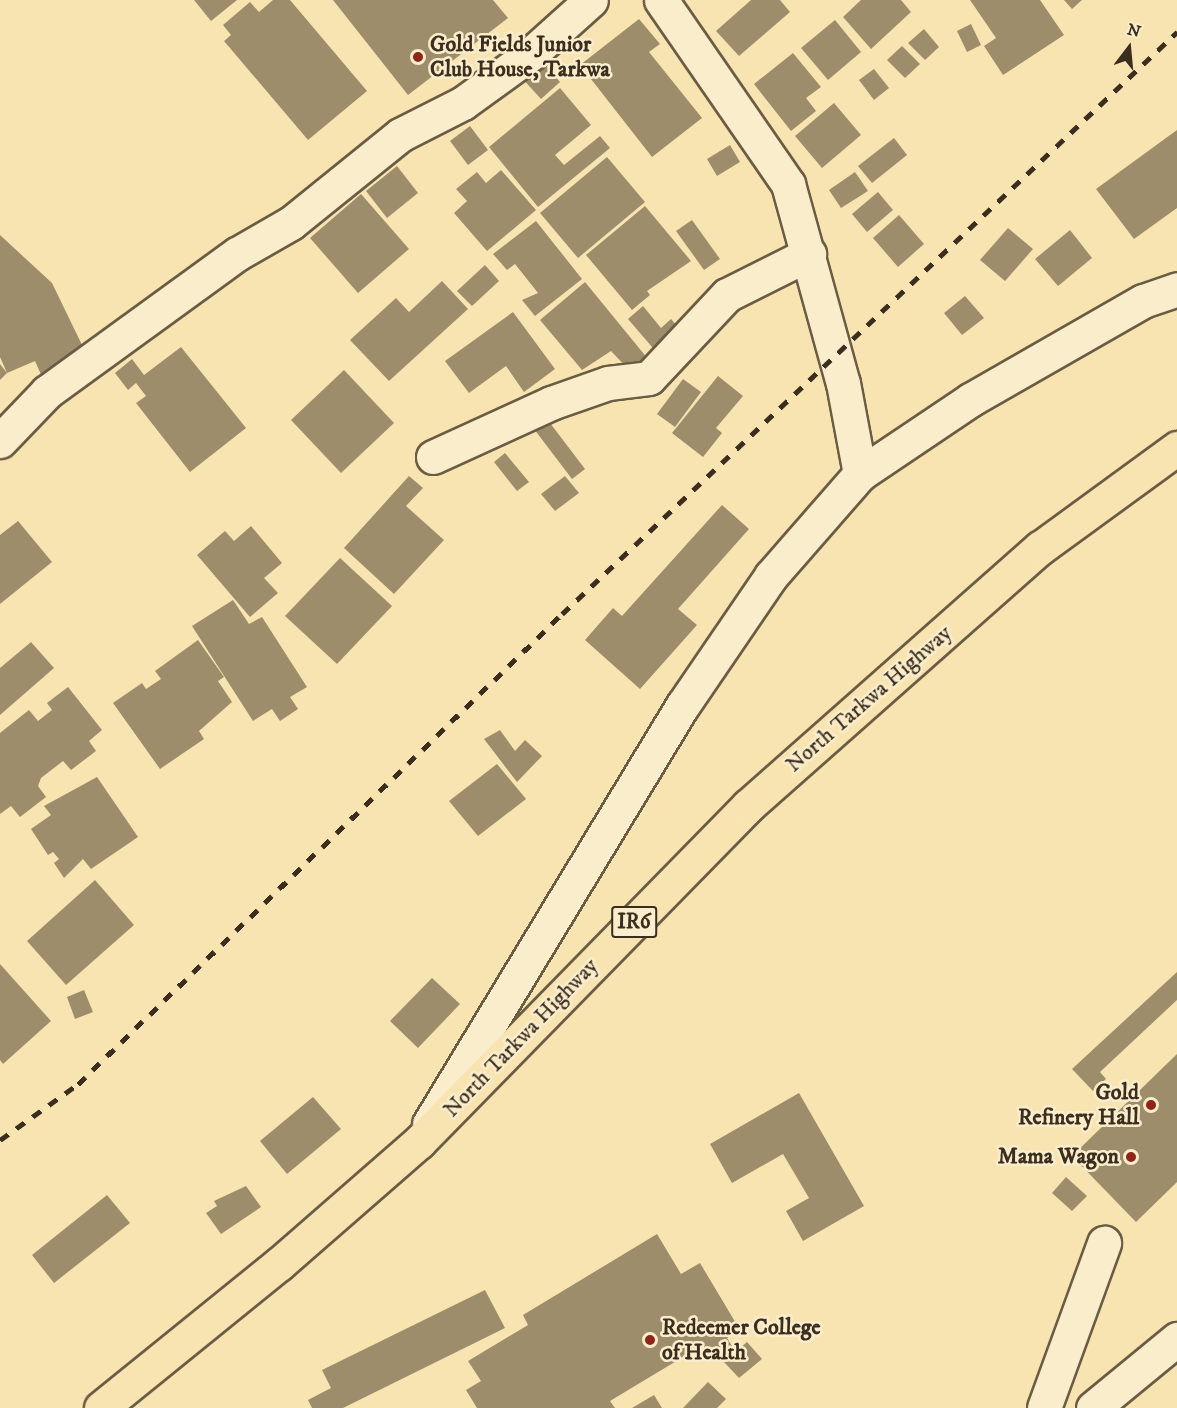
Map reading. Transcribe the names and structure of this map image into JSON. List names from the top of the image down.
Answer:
{
  "streets": {
    "main road": ["North Tarkwa Highway", "IR6"]
  },
  "places": [
    "Gold Fields Junior Club House, Tarkwa",
    "Gold Refinery Hall",
    "Mama Wagon",
    "Redeemer College of Health"
  ],
  "north": "top"
}
